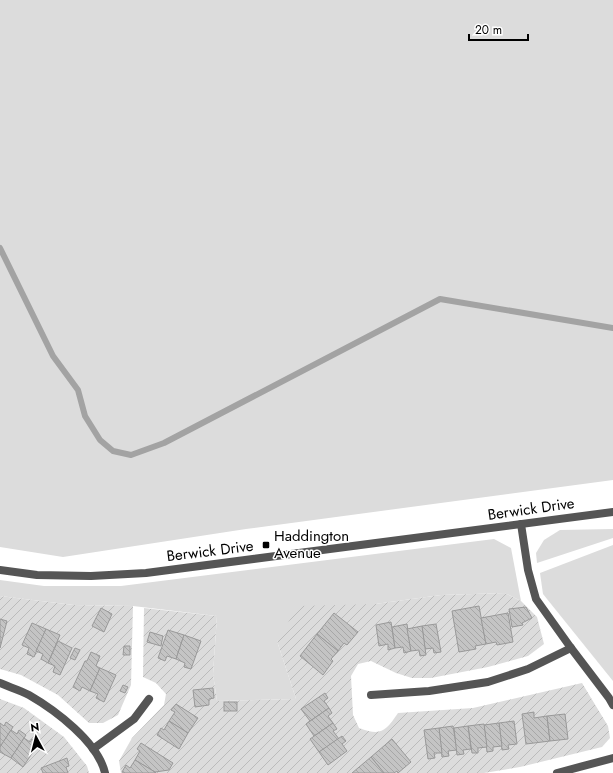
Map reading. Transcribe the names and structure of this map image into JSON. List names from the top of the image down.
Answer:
{
  "streets": {
    "street": ["Berwick Drive"]
  },
  "places": {
    "transit": ["Haddington Avenue"]
  },
  "scale_bar": "20 m",
  "north": "top"
}
